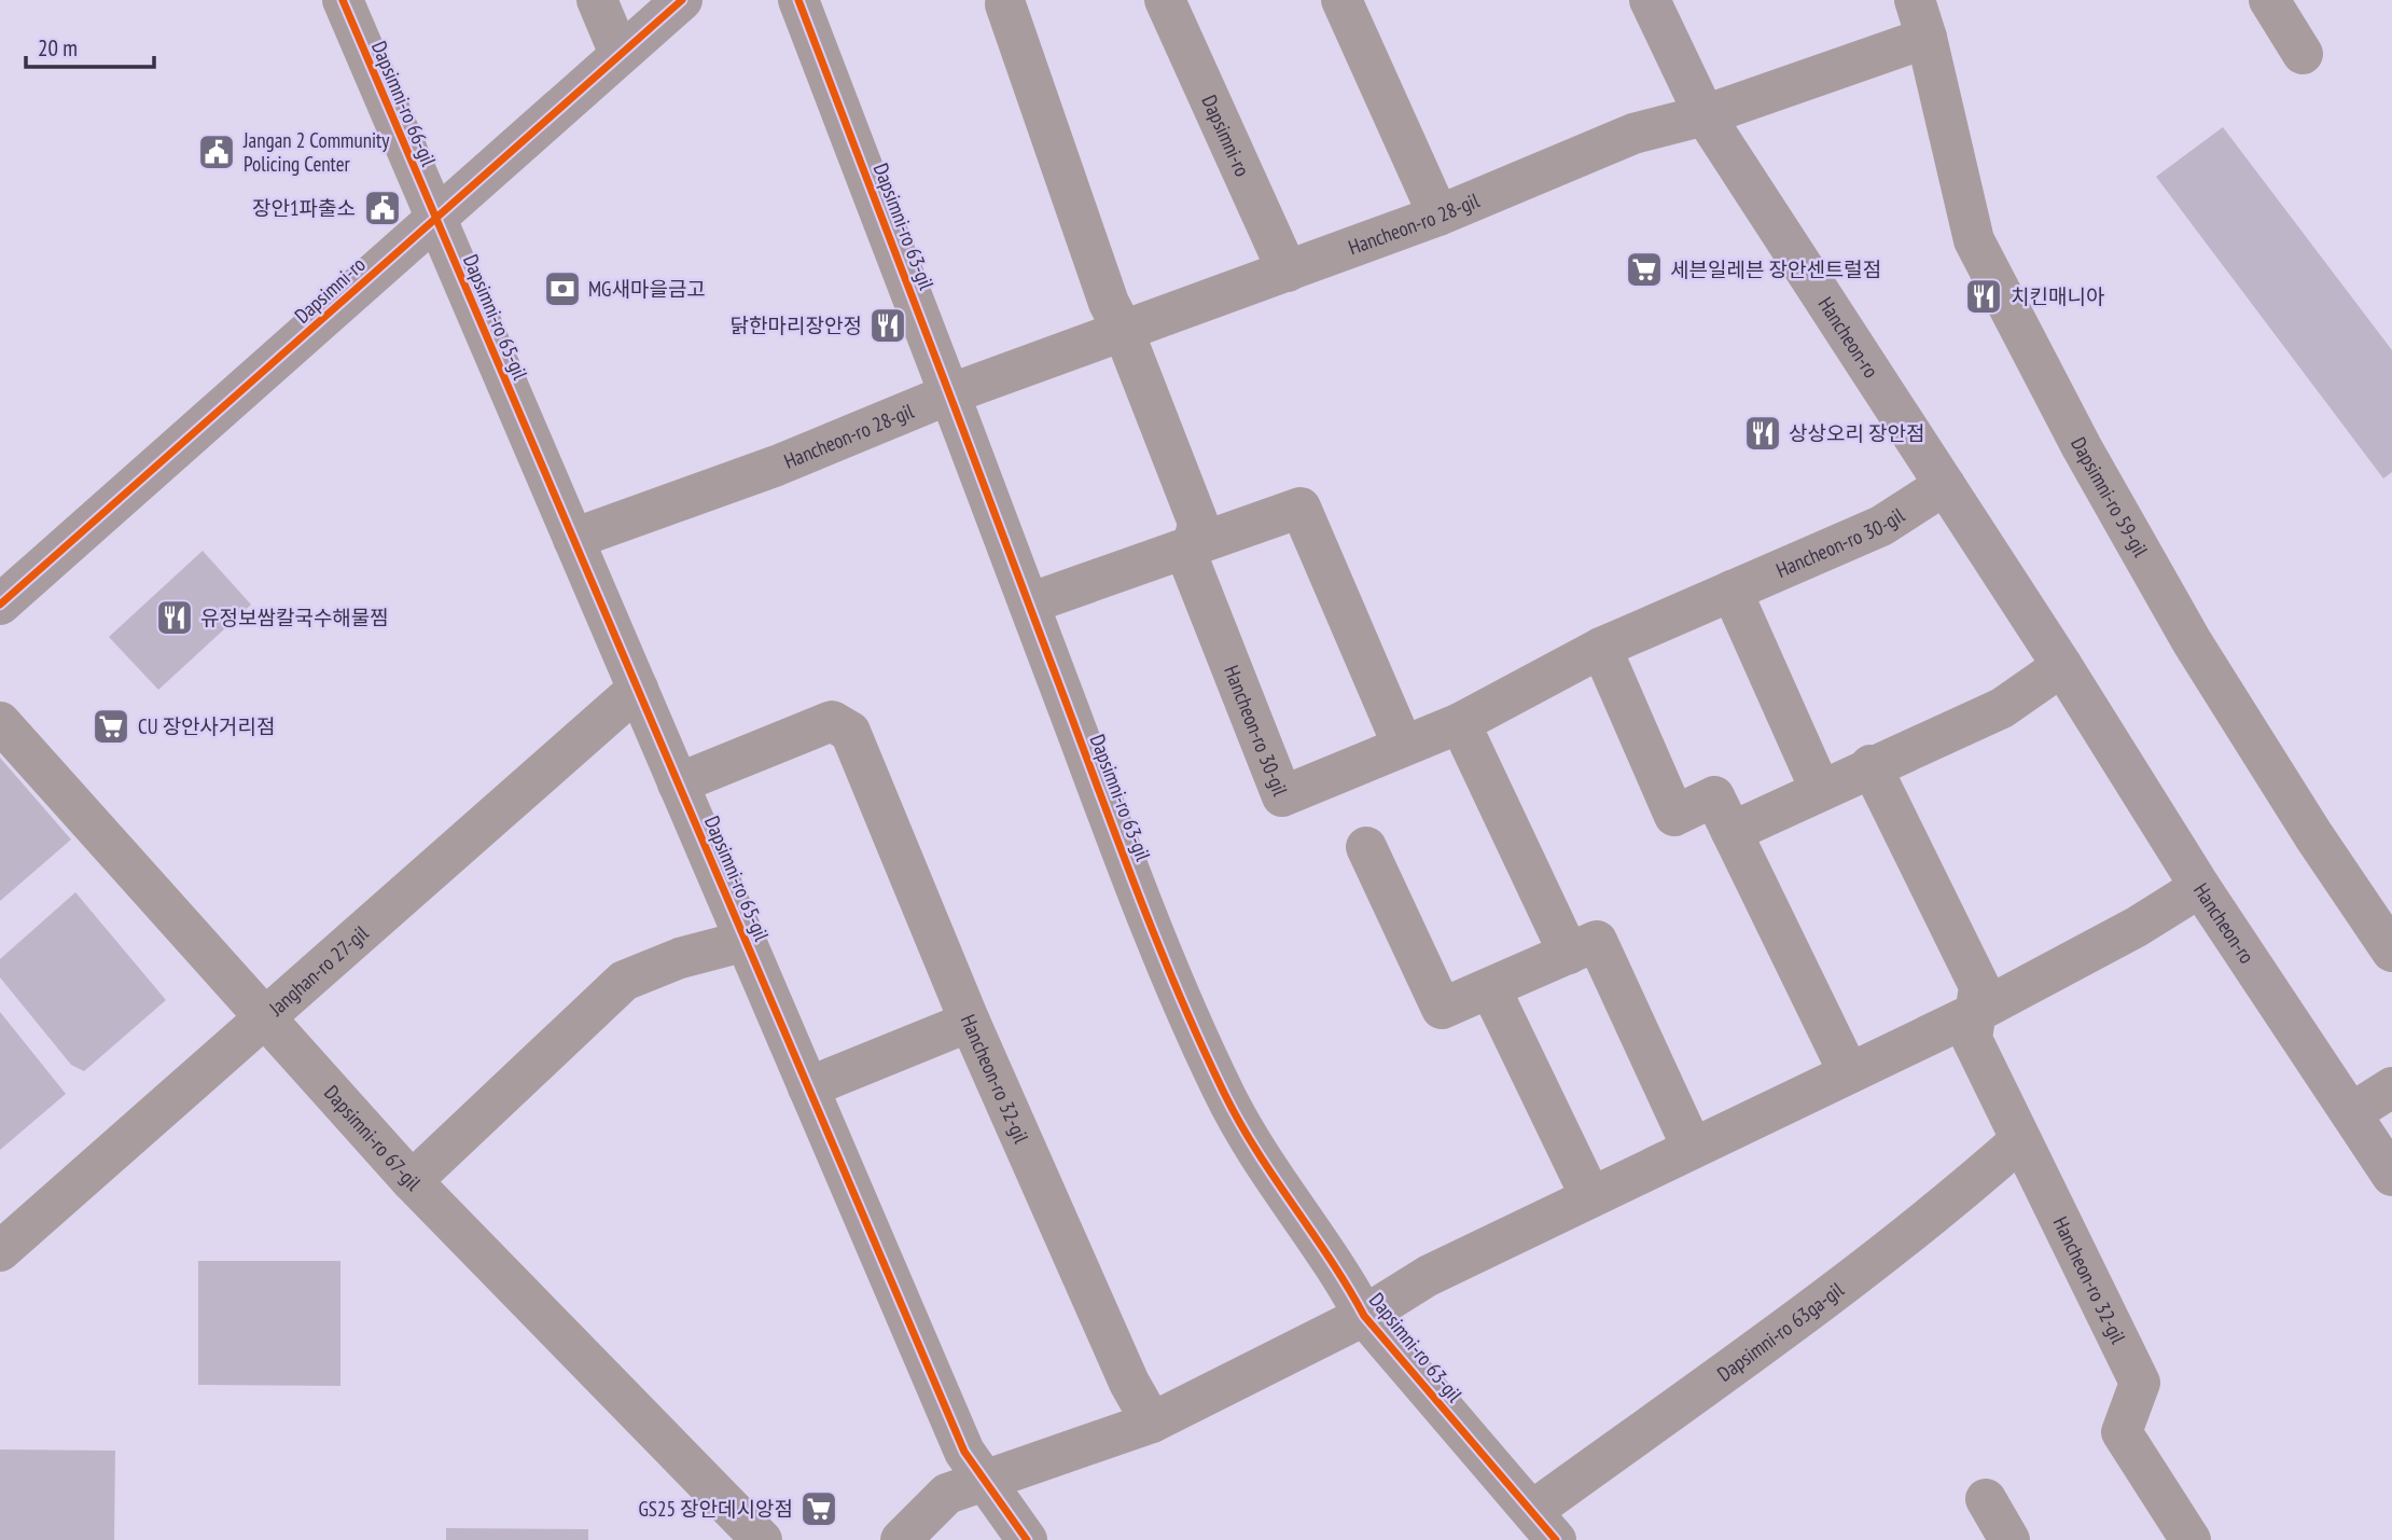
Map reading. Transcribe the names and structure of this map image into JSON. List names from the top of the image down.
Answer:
{
  "streets": {
    "main road": ["Dapsimni-ro", "Hancheon-ro"],
    "street": [
      "Dapsimni-ro 66-gil",
      "Hancheon-ro 28-gil",
      "Dapsimni-ro 63-gil",
      "Dapsimni-ro 65-gil",
      "Dapsimni-ro 59-gil",
      "Hancheon-ro 30-gil",
      "Janghan-ro 27-gil",
      "Hancheon-ro 32-gil",
      "Dapsimni-ro 67-gil",
      "Dapsimni-ro 63ga-gil"
    ]
  },
  "crossings": [
    ["Dapsimni-ro 66-gil", "Dapsimni-ro"],
    ["Dapsimni-ro 66-gil", "Dapsimni-ro 65-gil"],
    ["Dapsimni-ro", "Hancheon-ro 28-gil"],
    ["Dapsimni-ro", "Dapsimni-ro 65-gil"],
    ["Hancheon-ro 28-gil", "Dapsimni-ro 63-gil"],
    ["Hancheon-ro 28-gil", "Dapsimni-ro 65-gil"],
    ["Hancheon-ro 28-gil", "Hancheon-ro"],
    ["Hancheon-ro 28-gil", "Dapsimni-ro 59-gil"],
    ["Hancheon-ro 28-gil", "Hancheon-ro 30-gil"],
    ["Dapsimni-ro 63-gil", "Dapsimni-ro 63ga-gil"],
    ["Dapsimni-ro 65-gil", "Janghan-ro 27-gil"],
    ["Dapsimni-ro 65-gil", "Hancheon-ro 32-gil"],
    ["Dapsimni-ro 65-gil", "Dapsimni-ro 67-gil"],
    ["Hancheon-ro", "Hancheon-ro 30-gil"],
    ["Janghan-ro 27-gil", "Dapsimni-ro 67-gil"],
    ["Hancheon-ro 32-gil", "Dapsimni-ro 63ga-gil"]
  ],
  "places": {
    "public building": ["Jangan 2 Community Policing Center", "장안1파출소"],
    "supermarket": ["세븐일레븐 장안센트럴점", "CU 장안사거리점", "GS25 장안데시앙점"],
    "bank": ["MG새마을금고"],
    "restaurant": [
      "치킨매니아",
      "닭한마리장안정",
      "상상오리 장안점",
      "유정보쌈칼국수해물찜"
    ]
  },
  "scale_bar": "20 m"
}
